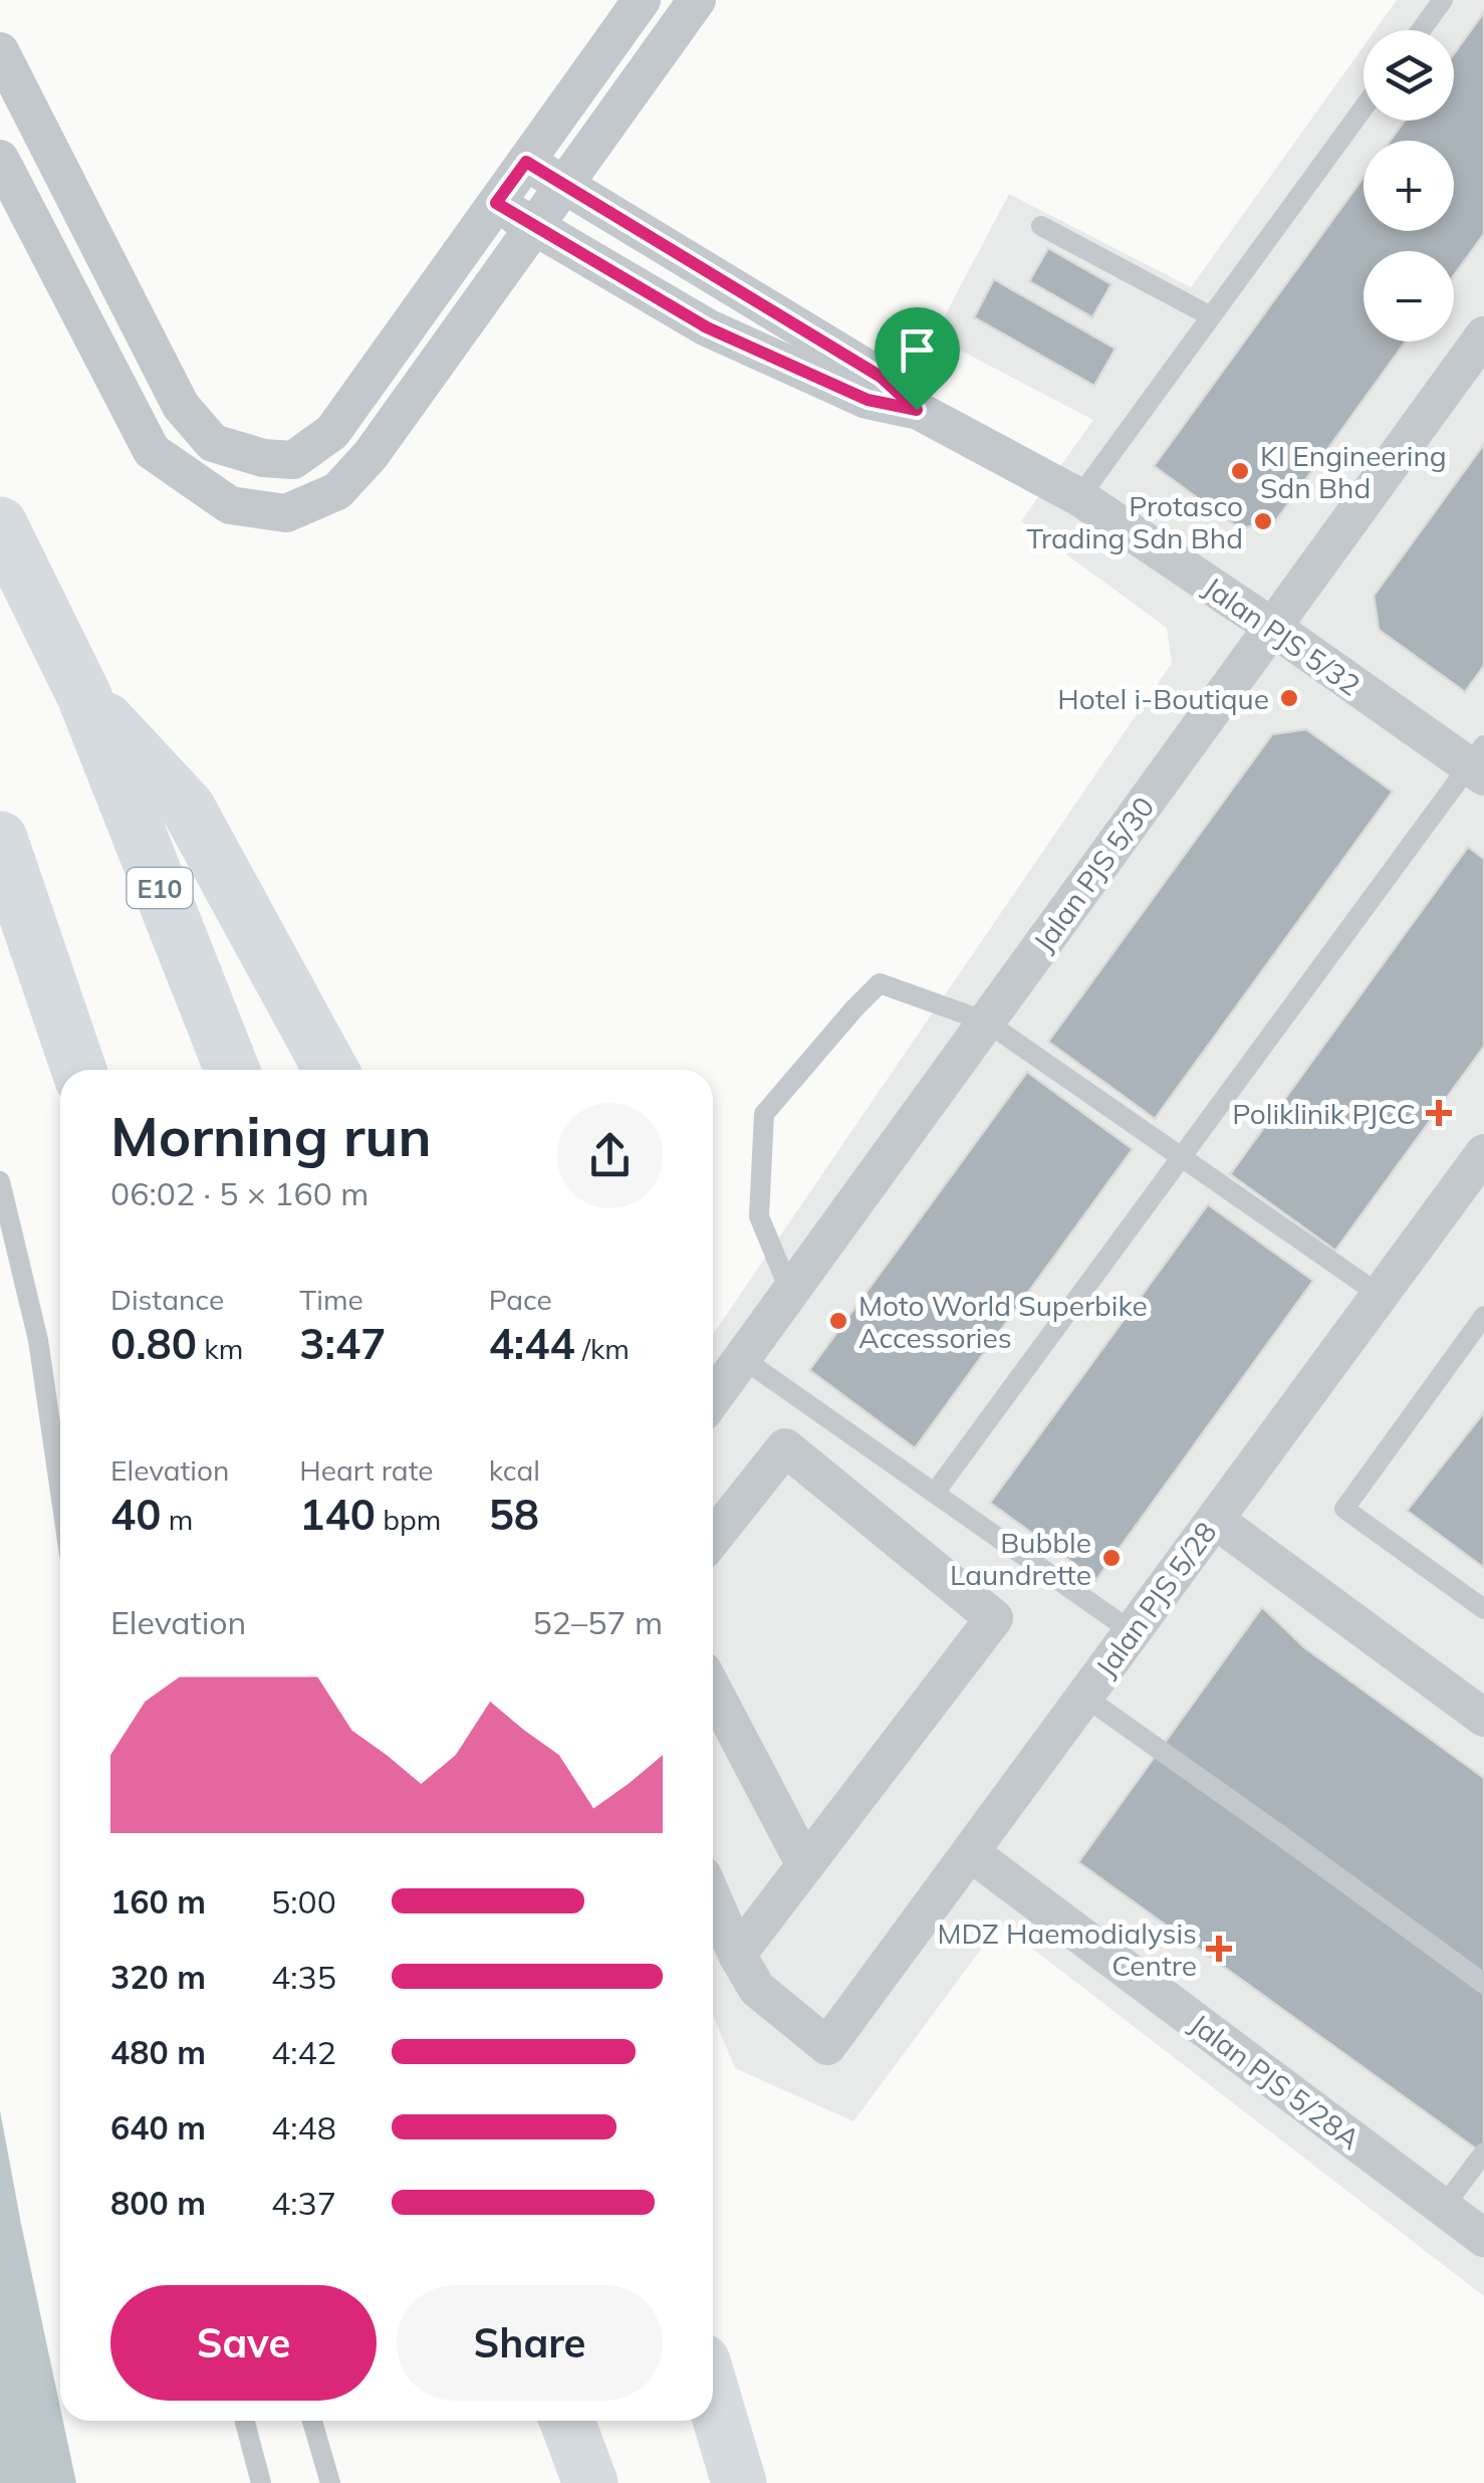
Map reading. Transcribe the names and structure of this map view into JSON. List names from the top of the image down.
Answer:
{
  "streets": {
    "highway": ["E10"],
    "street": [
      "Jalan PJS 5/32",
      "Jalan PJS 5/30",
      "Jalan PJS 5/28",
      "Jalan PJS 5/28A"
    ]
  },
  "crossings": [
    ["Jalan PJS 5/32", "Jalan PJS 5/30"],
    ["Jalan PJS 5/28", "Jalan PJS 5/28A"]
  ],
  "places": {
    "other": [
      "KI Engineering Sdn Bhd",
      "Protasco Trading Sdn Bhd",
      "Hotel i-Boutique",
      "Moto World Superbike Accessories",
      "Bubble Laundrette"
    ],
    "health": ["Poliklinik PJCC", "MDZ Haemodialysis Centre"]
  },
  "page": {
    "map_buttons": ["+", "−"],
    "heading": ["Morning run", "06:02 · 5 × 160 m"],
    "stats": [
      ["Distance", "0.80 km"],
      ["Time", "3:47"],
      ["Pace", "4:44 /km"],
      ["Elevation", "40 m"],
      ["Heart rate", "140 bpm"],
      ["kcal", "58"]
    ],
    "chart": ["Elevation", "52–57 m"],
    "list": [
      {
        "name": "160 m",
        "note": "5:00"
      },
      {
        "name": "320 m",
        "note": "4:35"
      },
      {
        "name": "480 m",
        "note": "4:42"
      },
      {
        "name": "640 m",
        "note": "4:48"
      },
      {
        "name": "800 m",
        "note": "4:37"
      }
    ],
    "buttons": ["Save", "Share"]
  }
}
